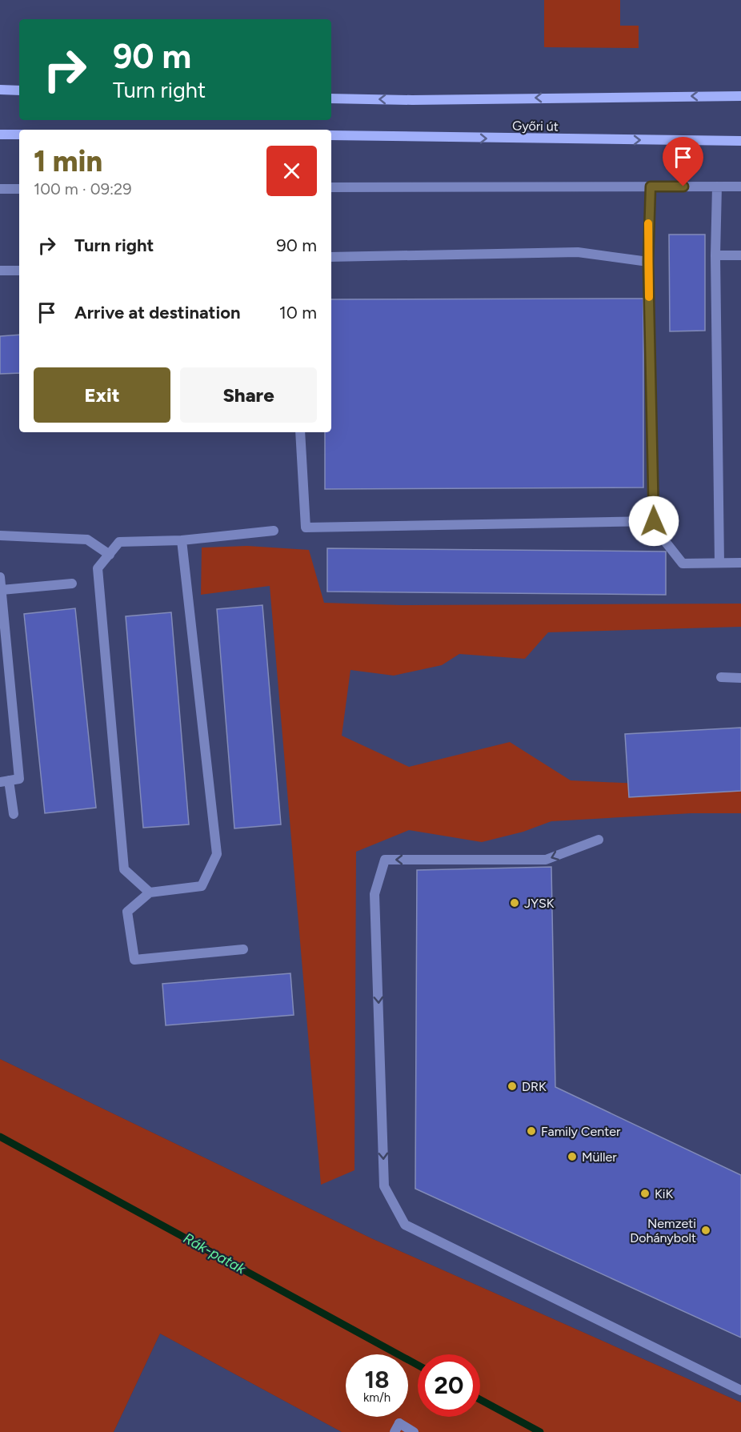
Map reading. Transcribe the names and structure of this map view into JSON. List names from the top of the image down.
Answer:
{
  "streets": {
    "main road": ["Győri út"]
  },
  "water": ["Rák-patak"],
  "places": [
    "JYSK",
    "DRK",
    "Family Center",
    "Müller",
    "KiK",
    "Nemzeti Dohánybolt"
  ],
  "page": {
    "turn": ["90 m", "Turn right"],
    "heading": ["1 min", "100 m · 09:29"],
    "list": [
      {
        "name": "Turn right",
        "value": "90 m"
      },
      {
        "name": "Arrive at destination",
        "value": "10 m"
      }
    ],
    "buttons": ["Exit", "Share"],
    "speed": "18 km/h",
    "limit": "20"
  }
}
